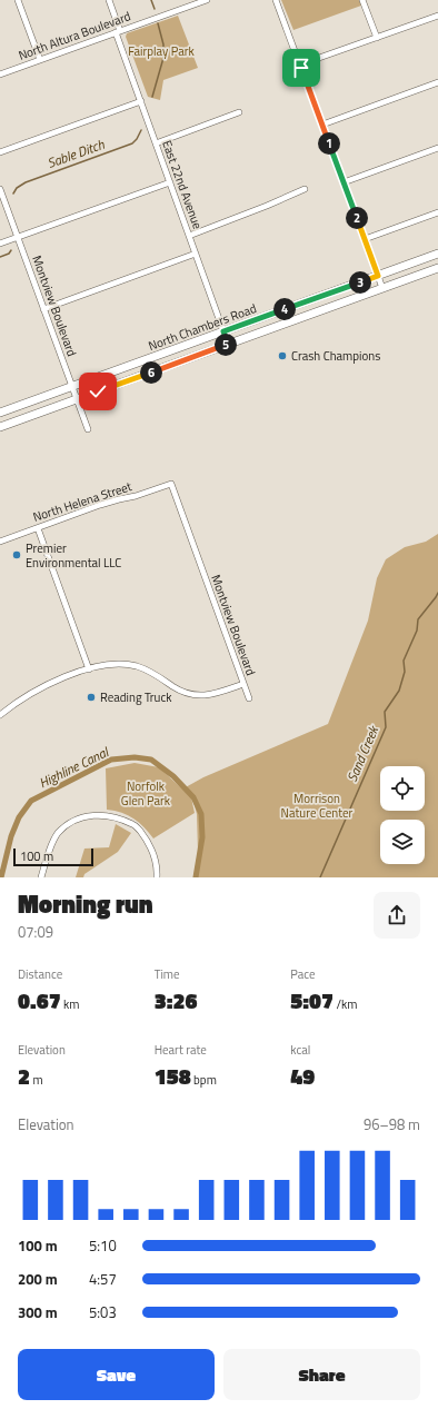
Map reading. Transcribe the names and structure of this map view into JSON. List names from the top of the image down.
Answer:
{
  "streets": {
    "main road": ["North Chambers Road"],
    "street": [
      "North Altura Boulevard",
      "East 22nd Avenue",
      "Montview Boulevard",
      "North Helena Street"
    ]
  },
  "crossings": [
    ["North Altura Boulevard", "East 22nd Avenue"],
    ["East 22nd Avenue", "North Chambers Road"],
    ["Montview Boulevard", "North Chambers Road"],
    ["Montview Boulevard", "North Helena Street"]
  ],
  "water": ["Sable Ditch", "Sand Creek", "Highline Canal"],
  "parks": ["Fairplay Park", "Norfolk Glen Park", "Morrison Nature Center"],
  "places": ["Crash Champions", "Premier Environmental LLC", "Reading Truck"],
  "scale_bar": "100 m",
  "page": {
    "pins": [
      "1",
      "2",
      "3",
      "4",
      "5",
      "6"
    ],
    "scale": "100 m",
    "heading": ["Morning run", "07:09"],
    "stats": [
      ["Distance", "0.67 km"],
      ["Time", "3:26"],
      ["Pace", "5:07 /km"],
      ["Elevation", "2 m"],
      ["Heart rate", "158 bpm"],
      ["kcal", "49"]
    ],
    "chart": ["Elevation", "96–98 m"],
    "list": [
      {
        "name": "100 m",
        "note": "5:10"
      },
      {
        "name": "200 m",
        "note": "4:57"
      },
      {
        "name": "300 m",
        "note": "5:03"
      }
    ],
    "buttons": ["Save", "Share"]
  }
}
